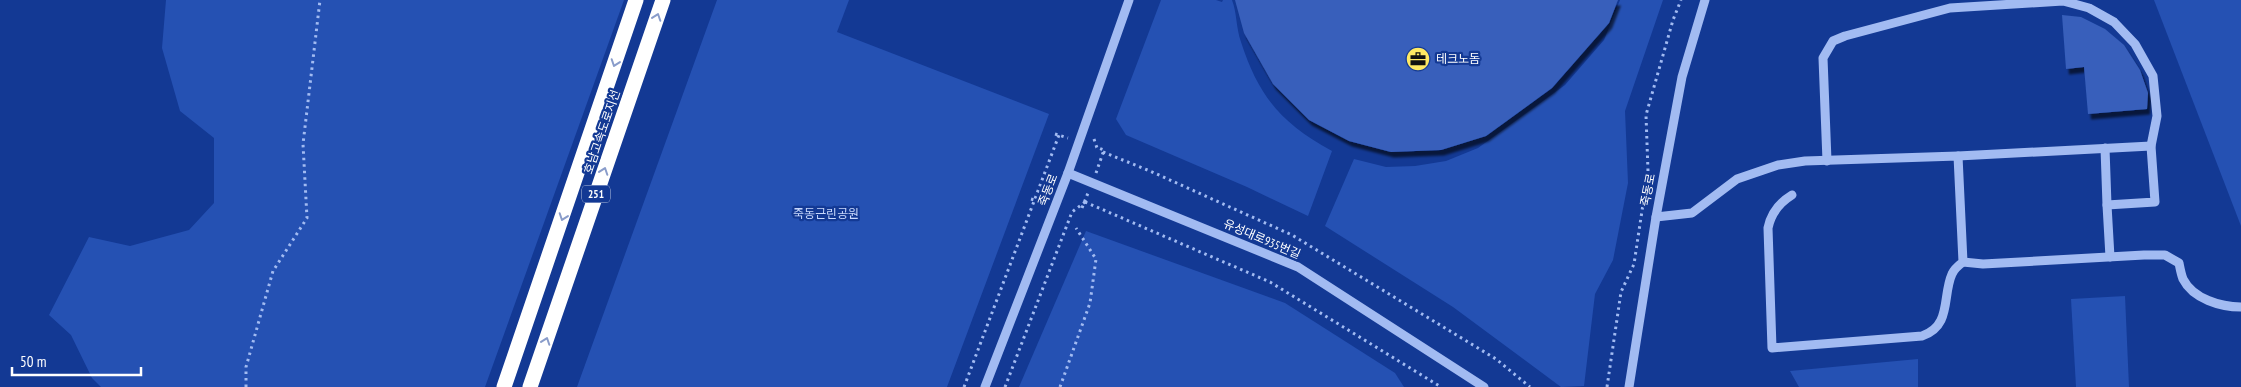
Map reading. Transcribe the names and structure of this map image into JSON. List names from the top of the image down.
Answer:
{
  "streets": {
    "highway": ["호남고속도로지선", "251"],
    "street": ["죽동로", "유성대로935번길"]
  },
  "crossings": [
    ["죽동로", "유성대로935번길"]
  ],
  "parks": ["죽동근린공원"],
  "places": {
    "office": ["테크노돔"]
  },
  "scale_bar": "50 m"
}
